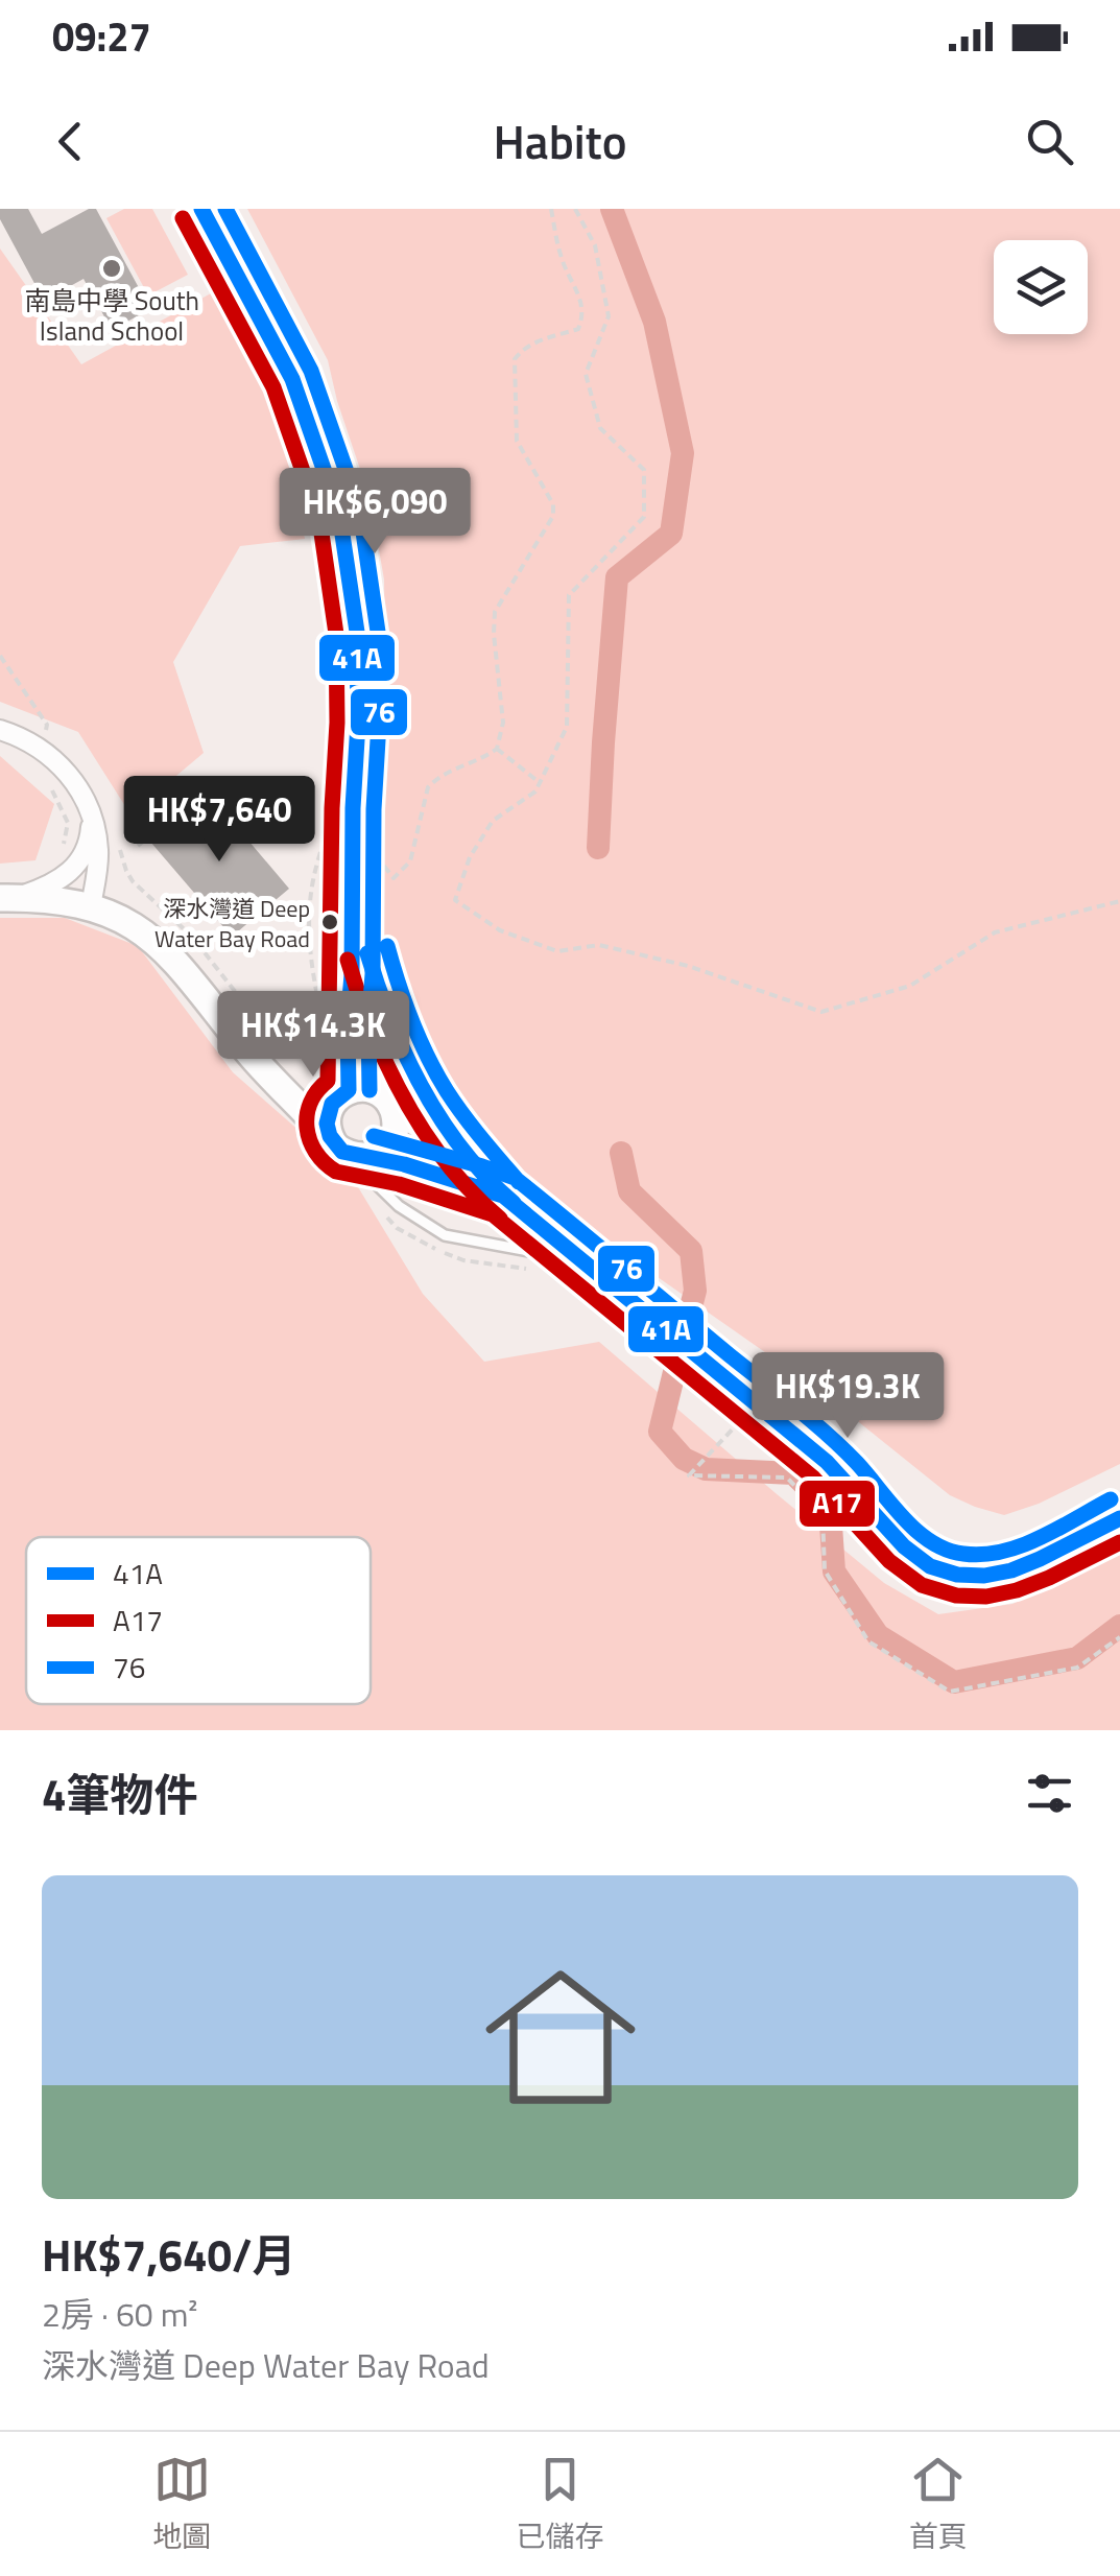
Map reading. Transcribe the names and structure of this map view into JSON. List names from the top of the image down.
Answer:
{
  "places": ["南島中學 South Island School", "深水灣道 Deep Water Bay Road"],
  "lines": ["transit line 41A", "transit line 76", "transit line A17"],
  "legend": ["41A", "A17", "76"],
  "page": {
    "status": "09:27",
    "header": "Habito",
    "price": [
      "HK$6,090",
      "HK$7,640",
      "HK$14.3K",
      "HK$19.3K"
    ],
    "heading": "4筆物件",
    "list": [
      {
        "name": "HK$7,640/月",
        "note": "2房 · 60 m² · 深水灣道 Deep Water Bay Road"
      }
    ],
    "tabs": ["地圖", "已儲存", "首頁"]
  }
}
